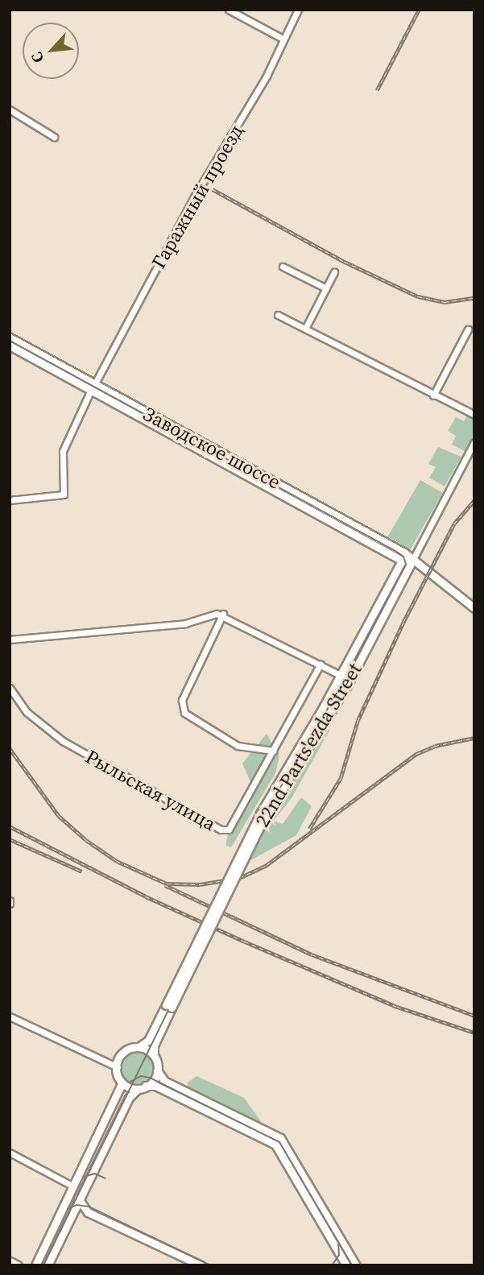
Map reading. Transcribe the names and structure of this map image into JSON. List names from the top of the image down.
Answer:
{
  "streets": {
    "main road": ["Заводское шоссе", "22nd Parts'ezda Street"],
    "street": ["Гаражный проезд", "Рыльская улица"]
  },
  "crossings": [
    ["Гаражный проезд", "Заводское шоссе"],
    ["Заводское шоссе", "22nd Parts'ezda Street"]
  ],
  "north": "bottom left"
}
